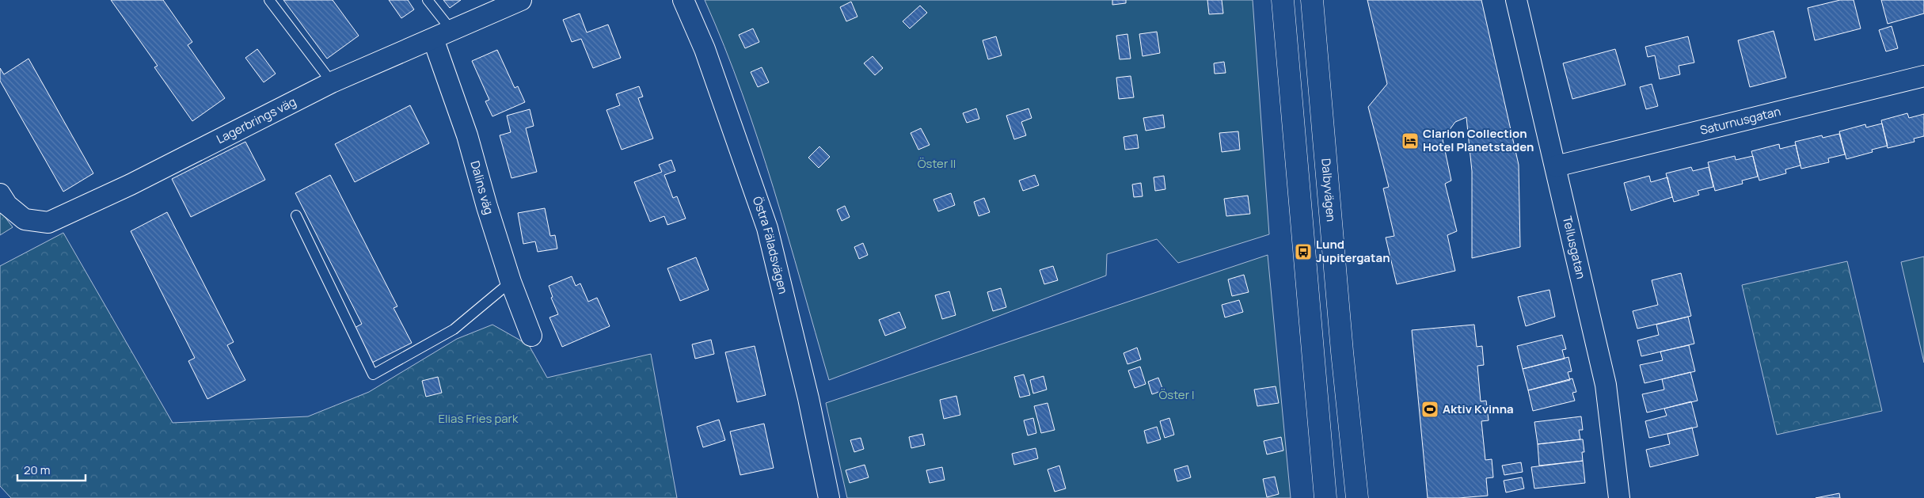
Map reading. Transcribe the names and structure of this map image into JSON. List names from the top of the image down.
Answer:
{
  "streets": {
    "main road": ["Dalbyvägen"],
    "street": [
      "Lagerbrings väg",
      "Saturnusgatan",
      "Dalins väg",
      "Östra Fäladsvägen",
      "Tellusgatan"
    ]
  },
  "crossings": [
    ["Lagerbrings väg", "Dalins väg"],
    ["Saturnusgatan", "Tellusgatan"]
  ],
  "parks": ["Öster II", "Öster I", "Elias Fries park"],
  "places": {
    "hotel": ["Clarion Collection Hotel Planetstaden"],
    "bus stop": ["Lund Jupitergatan"],
    "sports": ["Aktiv Kvinna"]
  },
  "scale_bar": "20 m"
}
